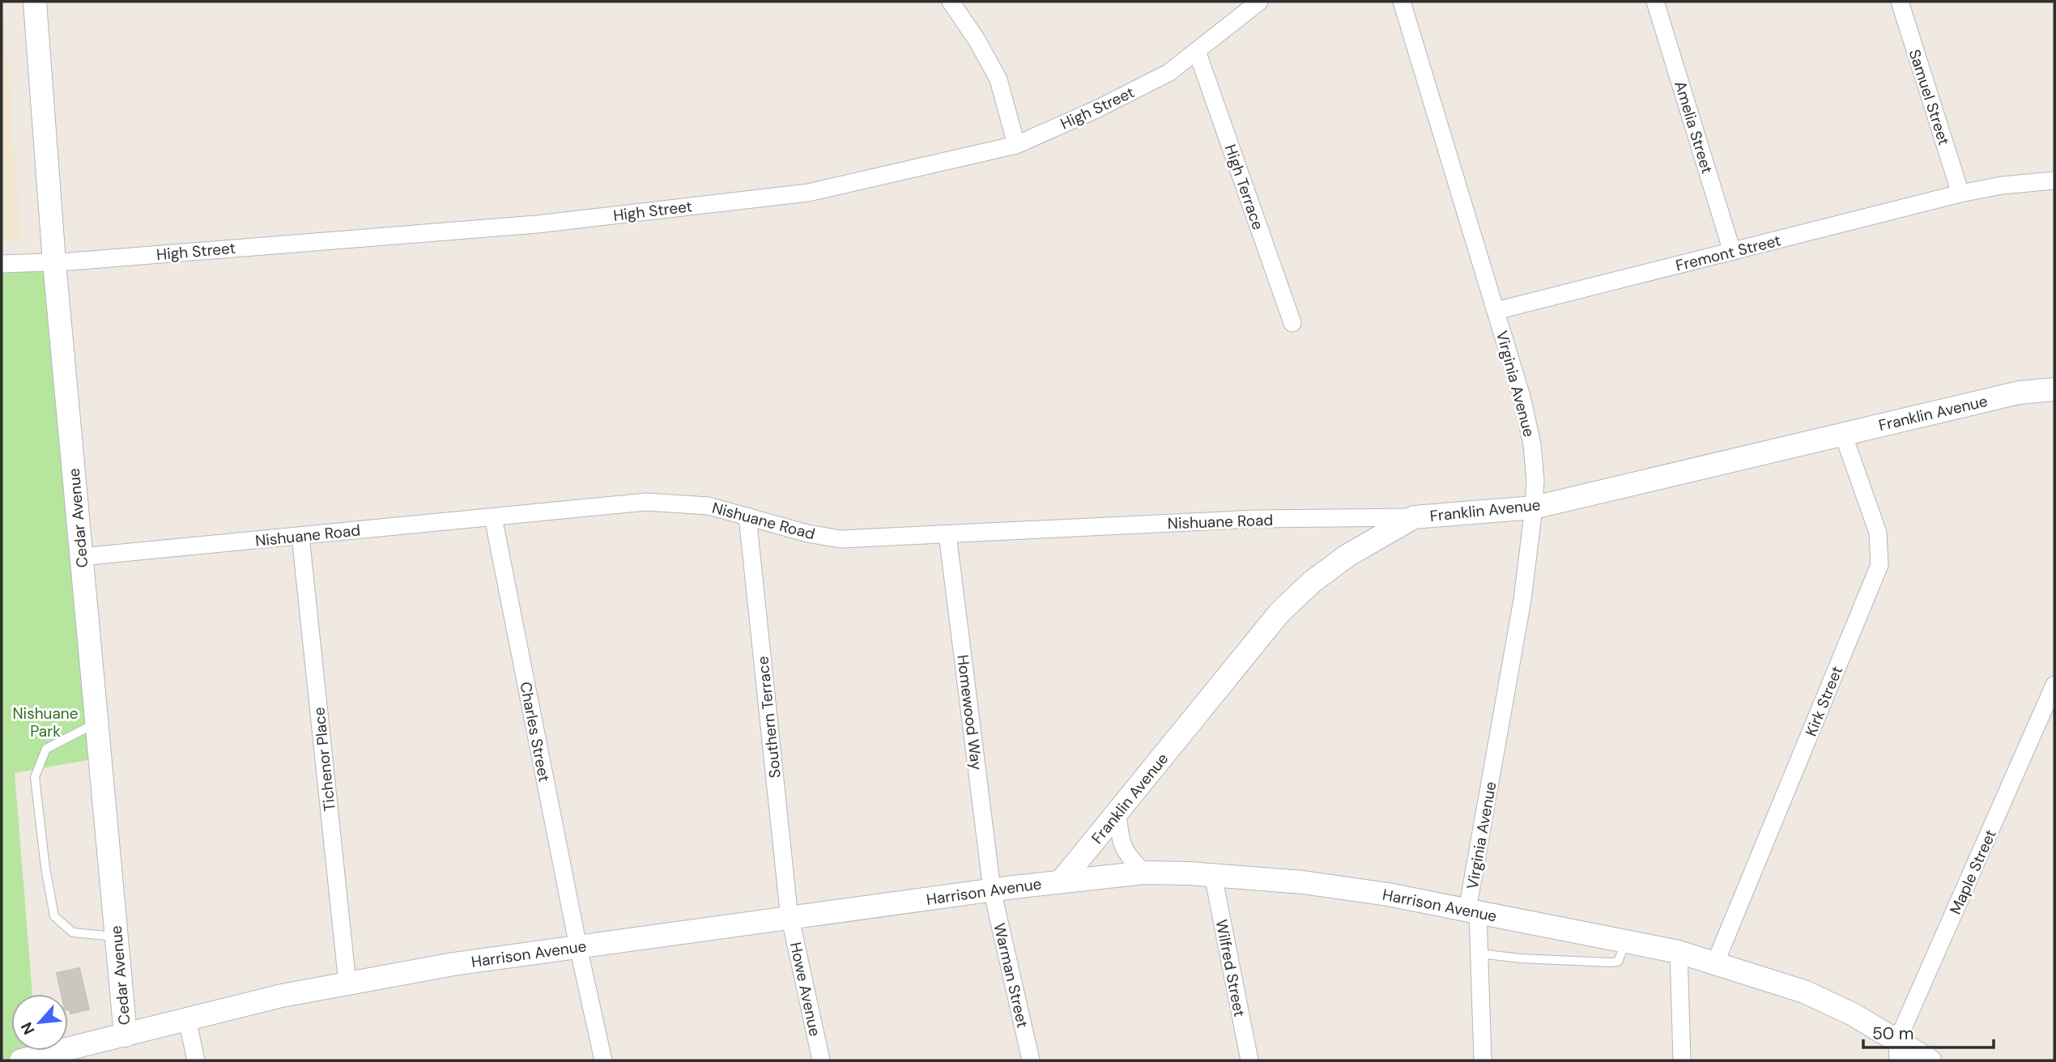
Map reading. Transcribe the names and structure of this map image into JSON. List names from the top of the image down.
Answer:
{
  "streets": {
    "street": [
      "Samuel Street",
      "High Street",
      "Amelia Street",
      "High Terrace",
      "Fremont Street",
      "Virginia Avenue",
      "Franklin Avenue",
      "Cedar Avenue",
      "Nishuane Road",
      "Kirk Street",
      "Homewood Way",
      "Southern Terrace",
      "Charles Street",
      "Tichenor Place",
      "Maple Street",
      "Harrison Avenue",
      "Wilfred Street",
      "Warman Street",
      "Howe Avenue"
    ]
  },
  "crossings": [
    ["Samuel Street", "Fremont Street"],
    ["High Street", "High Terrace"],
    ["High Street", "Cedar Avenue"],
    ["Amelia Street", "Fremont Street"],
    ["Fremont Street", "Virginia Avenue"],
    ["Virginia Avenue", "Franklin Avenue"],
    ["Virginia Avenue", "Harrison Avenue"],
    ["Franklin Avenue", "Nishuane Road"],
    ["Franklin Avenue", "Kirk Street"],
    ["Franklin Avenue", "Harrison Avenue"],
    ["Cedar Avenue", "Nishuane Road"],
    ["Cedar Avenue", "Harrison Avenue"],
    ["Nishuane Road", "Homewood Way"],
    ["Nishuane Road", "Southern Terrace"],
    ["Nishuane Road", "Charles Street"],
    ["Nishuane Road", "Tichenor Place"],
    ["Kirk Street", "Harrison Avenue"],
    ["Homewood Way", "Harrison Avenue"],
    ["Homewood Way", "Warman Street"],
    ["Southern Terrace", "Harrison Avenue"],
    ["Southern Terrace", "Howe Avenue"],
    ["Charles Street", "Harrison Avenue"],
    ["Tichenor Place", "Harrison Avenue"],
    ["Maple Street", "Harrison Avenue"],
    ["Harrison Avenue", "Wilfred Street"],
    ["Harrison Avenue", "Warman Street"],
    ["Harrison Avenue", "Howe Avenue"]
  ],
  "parks": ["Nishuane Park"],
  "scale_bar": "50 m",
  "north": "bottom left"
}
